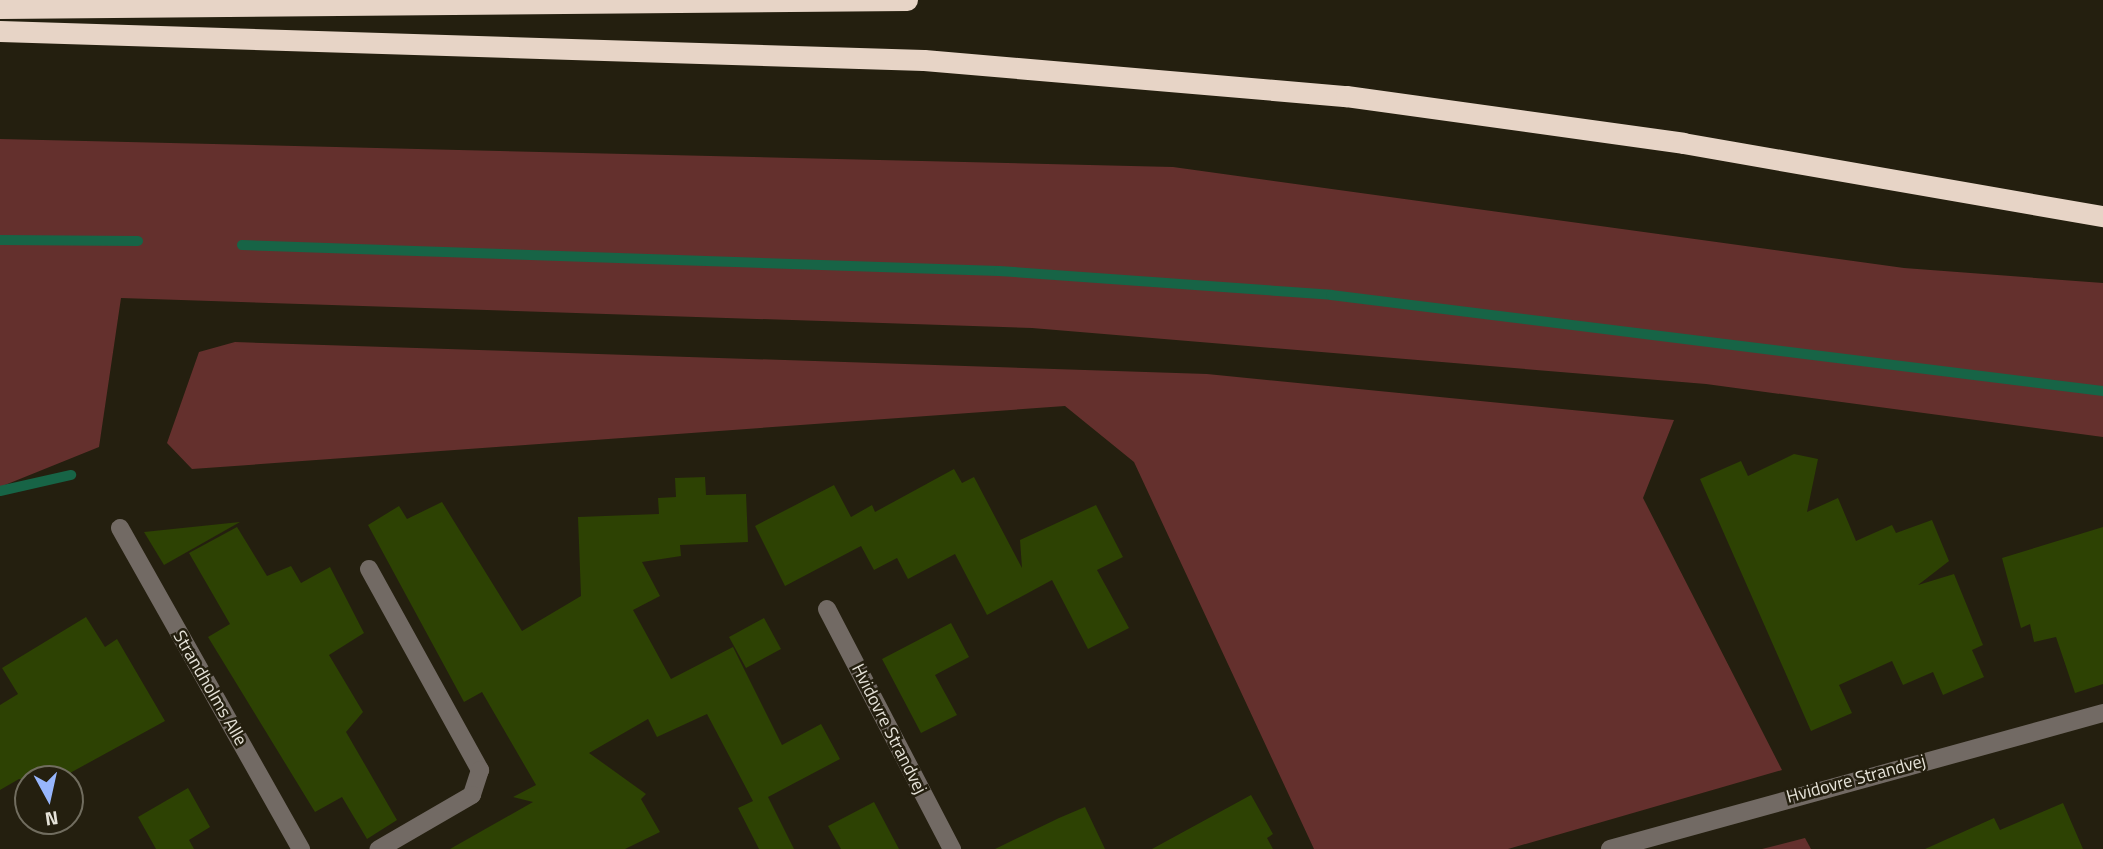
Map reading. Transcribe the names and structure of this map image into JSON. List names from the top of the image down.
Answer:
{
  "streets": {
    "street": ["Strandholms Alle", "Hvidovre Strandvej"]
  },
  "north": "bottom"
}
